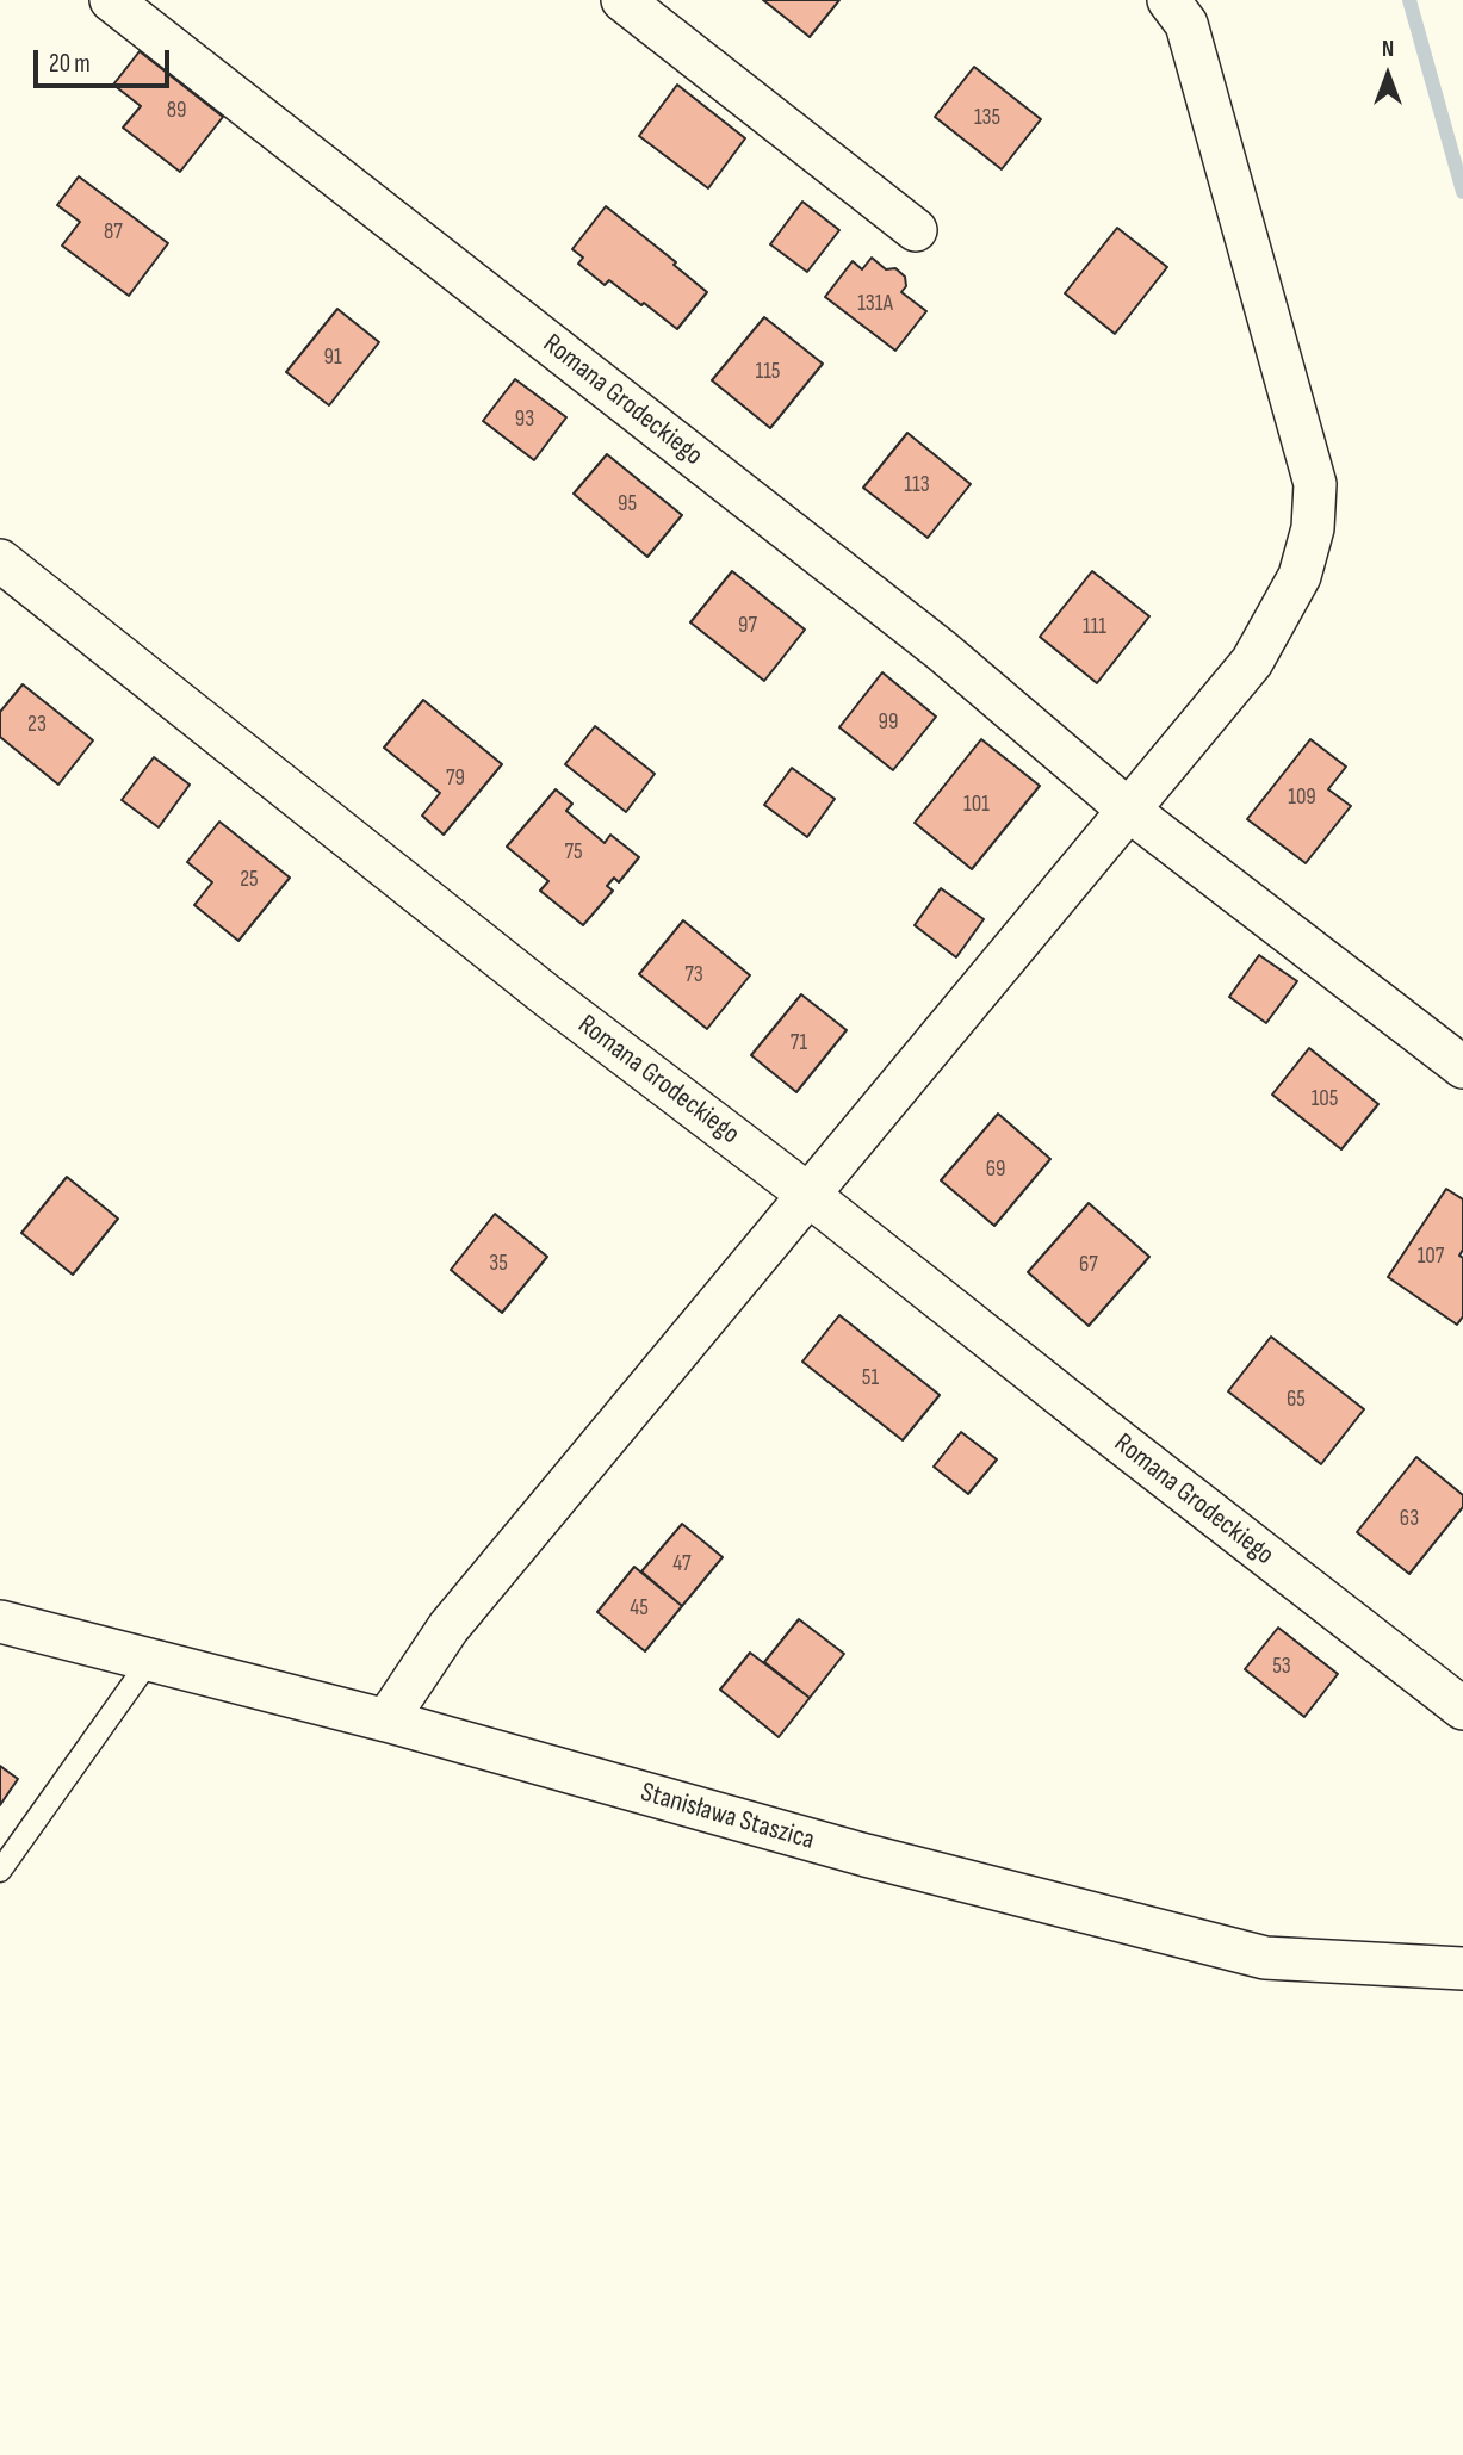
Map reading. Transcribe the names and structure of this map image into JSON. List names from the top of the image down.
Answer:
{
  "streets": {
    "street": ["Romana Grodeckiego", "Stanisława Staszica"]
  },
  "house_numbers": [
    "89",
    "135",
    "87",
    "131A",
    "91",
    "115",
    "93",
    "113",
    "95",
    "97",
    "111",
    "99",
    "23",
    "79",
    "109",
    "101",
    "75",
    "25",
    "73",
    "71",
    "105",
    "69",
    "107",
    "35",
    "67",
    "51",
    "65",
    "63",
    "47",
    "45",
    "53"
  ],
  "scale_bar": "20 m",
  "north": "top"
}
